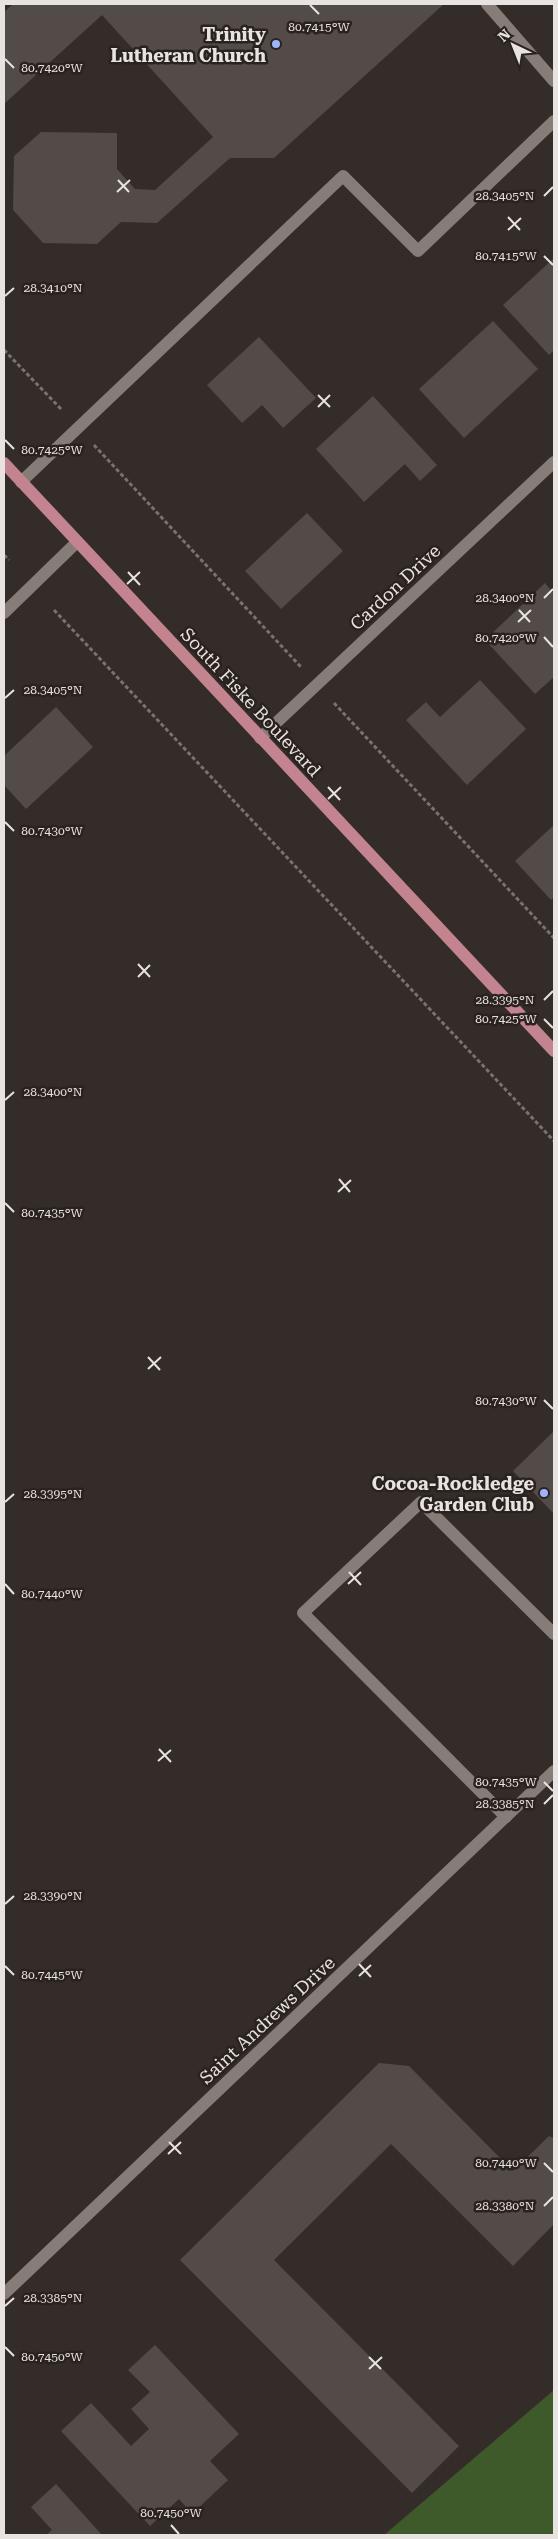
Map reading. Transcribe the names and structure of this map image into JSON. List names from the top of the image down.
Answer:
{
  "streets": {
    "main road": ["South Fiske Boulevard"],
    "street": ["Cardon Drive", "Saint Andrews Drive"]
  },
  "crossings": [
    ["Cardon Drive", "South Fiske Boulevard"]
  ],
  "places": ["Trinity Lutheran Church", "Cocoa-Rockledge Garden Club"],
  "north": "top left",
  "coordinates": [
    "80.7415°W",
    "80.7420°W",
    "28.3405°N",
    "28.3410°N",
    "80.7425°W",
    "28.3400°N",
    "80.7430°W",
    "28.3395°N",
    "80.7435°W",
    "80.7440°W",
    "28.3385°N",
    "28.3390°N",
    "80.7445°W",
    "28.3380°N",
    "80.7450°W"
  ]
}
